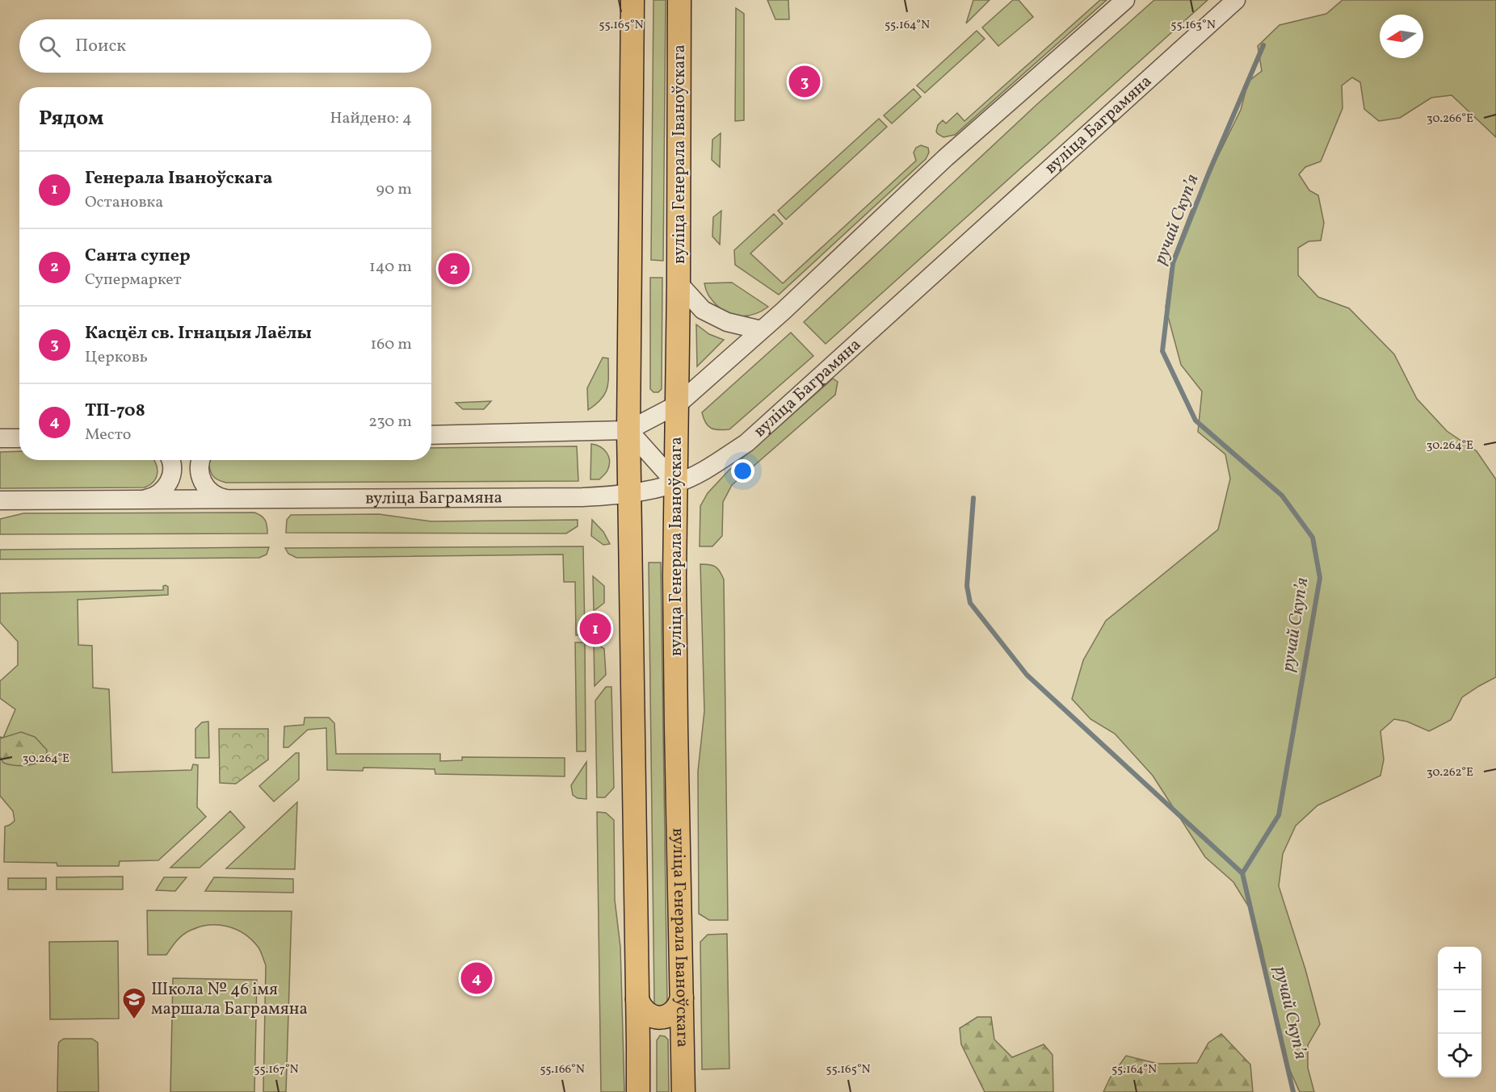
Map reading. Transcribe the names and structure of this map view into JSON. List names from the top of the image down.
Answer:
{
  "streets": {
    "main road": ["вуліца Генерала Іваноўскага"],
    "street": ["вуліца Баграмяна"]
  },
  "crossings": [
    ["вуліца Баграмяна", "вуліца Генерала Іваноўскага"]
  ],
  "water": ["ручай Скупʼя"],
  "places": {
    "school or university": ["Школа № 46 імя маршала Баграмяна"]
  },
  "north": "left",
  "page": {
    "search": "Поиск",
    "pins": [
      "3",
      "2",
      "1",
      "4"
    ],
    "heading": ["Рядом", "Найдено: 4"],
    "list": [
      {
        "mark": "1",
        "name": "Генерала Іваноўскага",
        "note": "Остановка",
        "value": "90 m"
      },
      {
        "mark": "2",
        "name": "Санта супер",
        "note": "Супермаркет",
        "value": "140 m"
      },
      {
        "mark": "3",
        "name": "Касцёл св. Ігнацыя Лаёлы",
        "note": "Церковь",
        "value": "160 m"
      },
      {
        "mark": "4",
        "name": "ТП-708",
        "note": "Место",
        "value": "230 m"
      }
    ],
    "map_buttons": ["+", "−"]
  },
  "coordinates": [
    "55.165°N",
    "55.164°N",
    "55.163°N",
    "30.266°E",
    "30.264°E",
    "30.262°E",
    "55.167°N",
    "55.166°N"
  ]
}
